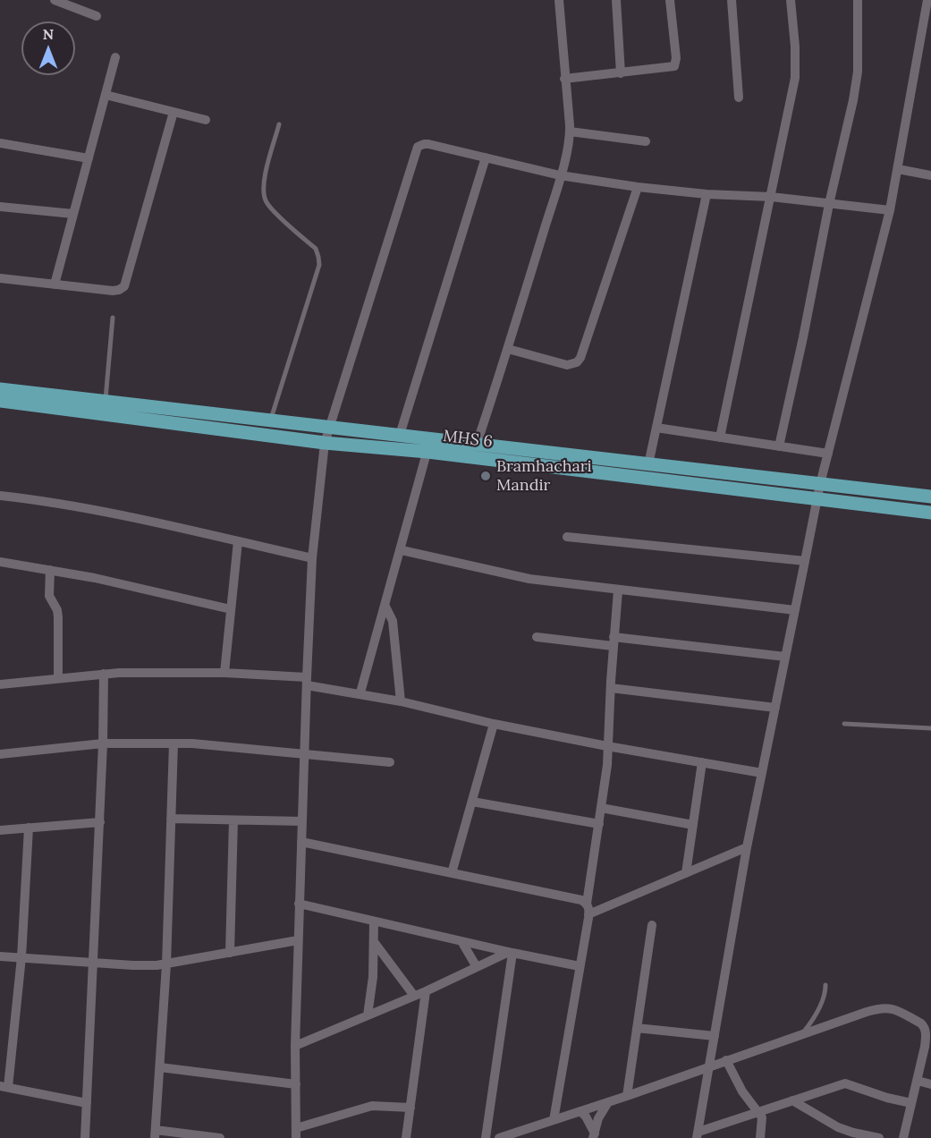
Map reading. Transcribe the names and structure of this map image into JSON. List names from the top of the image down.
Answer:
{
  "streets": {
    "main road": ["MHS 6"]
  },
  "places": ["Bramhachari Mandir"],
  "north": "top"
}
